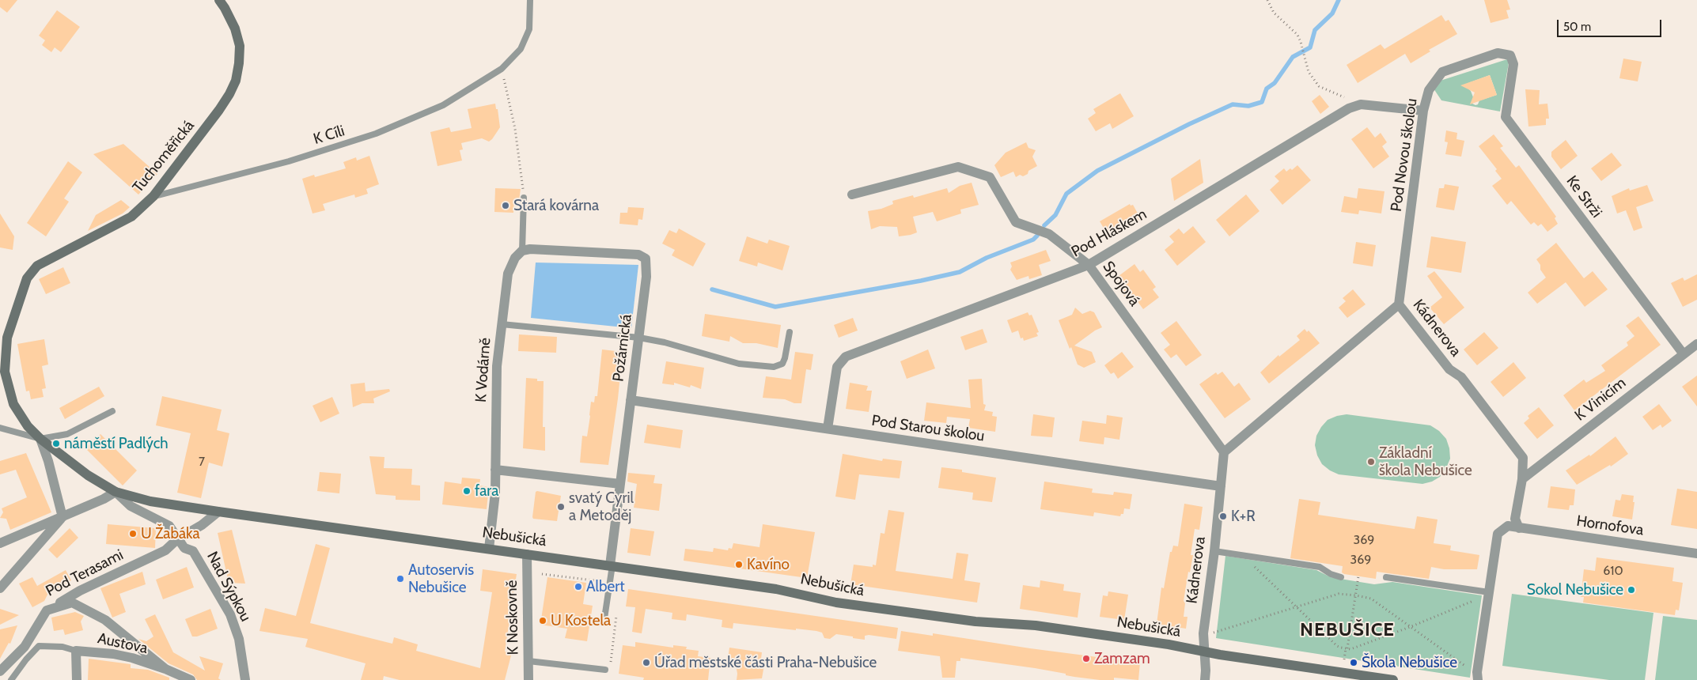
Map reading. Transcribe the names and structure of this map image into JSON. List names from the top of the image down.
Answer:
{
  "streets": {
    "street": [
      "Pod Novou školou",
      "Tuchoměřická",
      "Ke Strži",
      "Pod Hláskem",
      "Spojová",
      "Kádnerova",
      "Požárnická",
      "K Vodárně",
      "K Vinicím",
      "Pod Starou školou",
      "Hornofova",
      "Nebušická",
      "Pod Terasami",
      "Nad Sýpkou",
      "K Noskovně",
      "Austova"
    ],
    "lane": ["K Cíli"]
  },
  "crossings": [
    ["K Cíli", "Tuchoměřická"],
    ["Pod Novou školou", "Ke Strži"],
    ["Pod Novou školou", "Pod Hláskem"],
    ["Pod Novou školou", "Kádnerova"],
    ["Ke Strži", "K Vinicím"],
    ["Pod Hláskem", "Spojová"],
    ["Pod Hláskem", "Pod Starou školou"],
    ["Spojová", "Kádnerova"],
    ["Kádnerova", "K Vinicím"],
    ["Kádnerova", "Pod Starou školou"],
    ["Kádnerova", "Hornofova"],
    ["Kádnerova", "Nebušická"],
    ["Požárnická", "K Vodárně"],
    ["Požárnická", "Pod Starou školou"],
    ["Požárnická", "Nebušická"],
    ["K Vodárně", "Nebušická"],
    ["Nebušická", "K Noskovně"],
    ["Pod Terasami", "Nad Sýpkou"],
    ["Pod Terasami", "Austova"]
  ],
  "districts": ["NEBUŠICE"],
  "places": [
    "Stará kovárna",
    "náměstí Padlých",
    "Základní škola Nebušice",
    "fara",
    "svatý Cyril a Metoděj",
    "K+R",
    "U Žabáka",
    "Kavíno",
    "Autoservis Nebušice",
    "Albert",
    "Sokol Nebušice",
    "U Kostela",
    "Zamzam",
    "Úřad městské části Praha-Nebušice",
    "Škola Nebušice"
  ],
  "house_numbers": [
    "7",
    "369",
    "369",
    "610"
  ],
  "scale_bar": "50 m"
}
